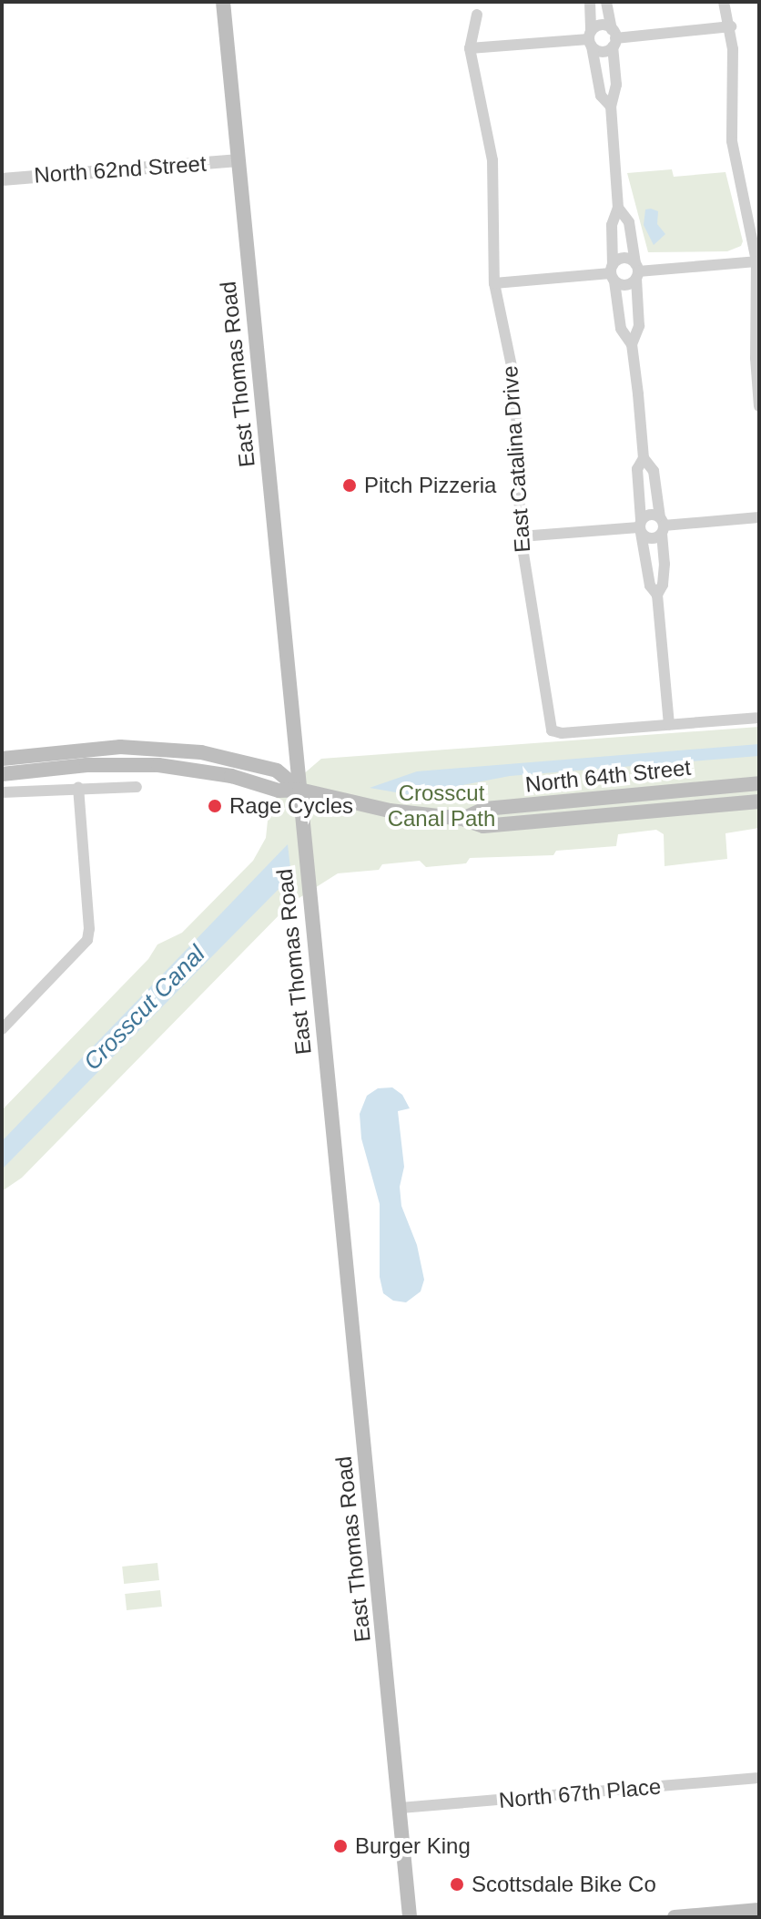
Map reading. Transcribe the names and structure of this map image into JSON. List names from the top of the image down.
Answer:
{
  "streets": {
    "main road": ["East Thomas Road", "North 64th Street"],
    "street": ["North 62nd Street", "East Catalina Drive", "North 67th Place"]
  },
  "crossings": [
    ["North 62nd Street", "East Thomas Road"],
    ["East Thomas Road", "North 64th Street"],
    ["East Thomas Road", "North 67th Place"],
    ["East Catalina Drive", "North 64th Street"]
  ],
  "water": ["Crosscut Canal"],
  "parks": ["Crosscut Canal Path"],
  "places": [
    "Pitch Pizzeria",
    "Rage Cycles",
    "Burger King",
    "Scottsdale Bike Co"
  ]
}
